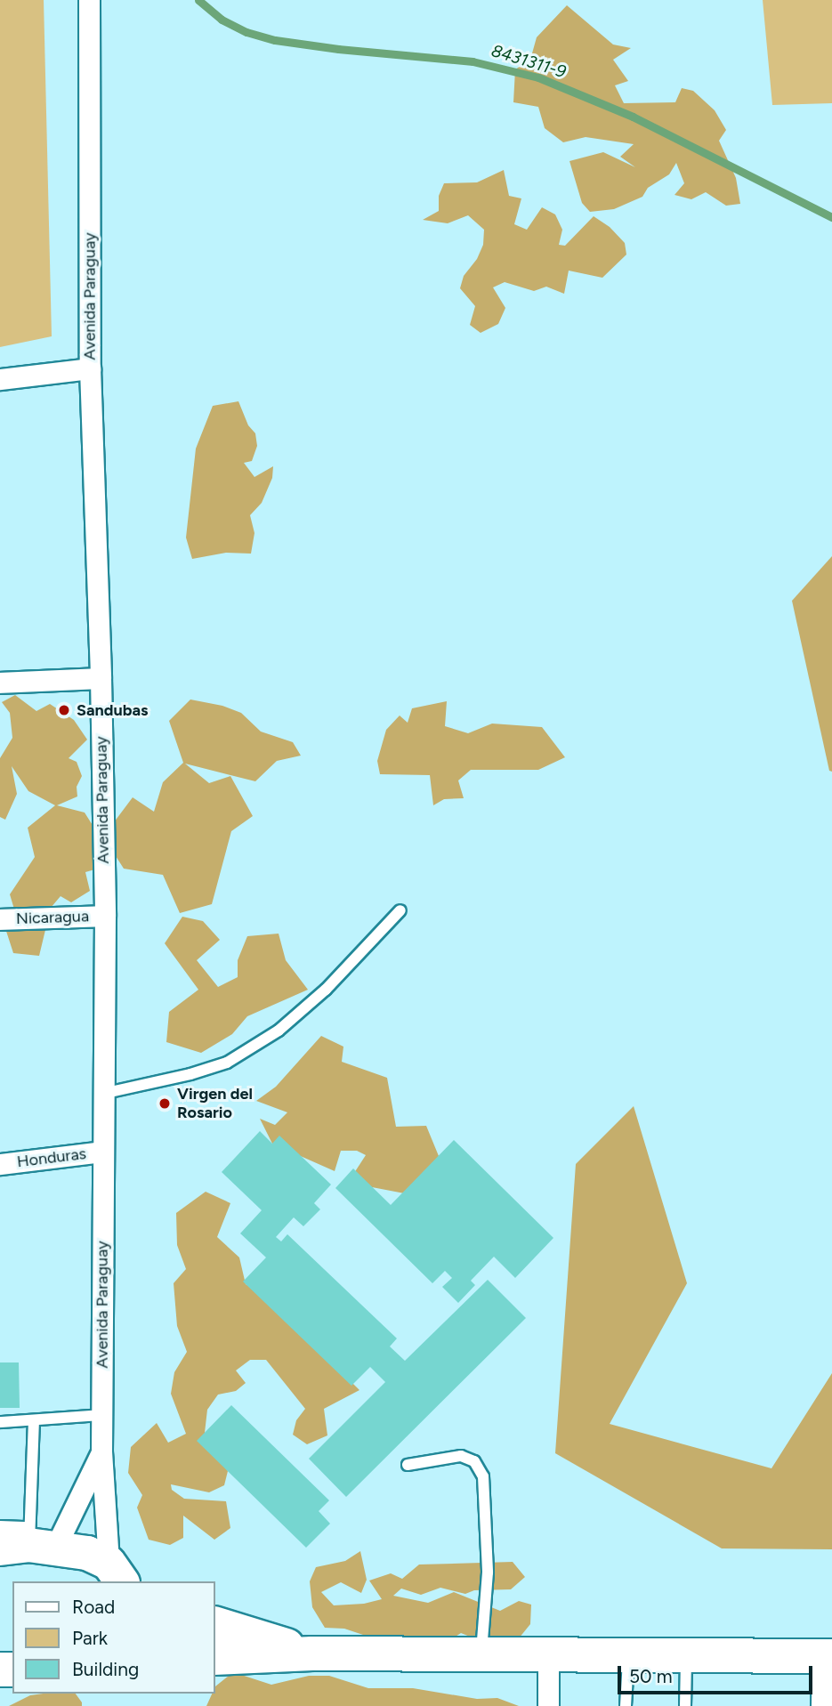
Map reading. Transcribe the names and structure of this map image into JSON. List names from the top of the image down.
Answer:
{
  "streets": {
    "street": ["Avenida Paraguay", "Nicaragua", "Honduras"]
  },
  "crossings": [
    ["Avenida Paraguay", "Nicaragua"],
    ["Avenida Paraguay", "Honduras"]
  ],
  "water": ["8431311-9"],
  "places": ["Sandubas", "Virgen del Rosario"],
  "legend": ["Road", "Park", "Building"],
  "scale_bar": "50 m"
}
